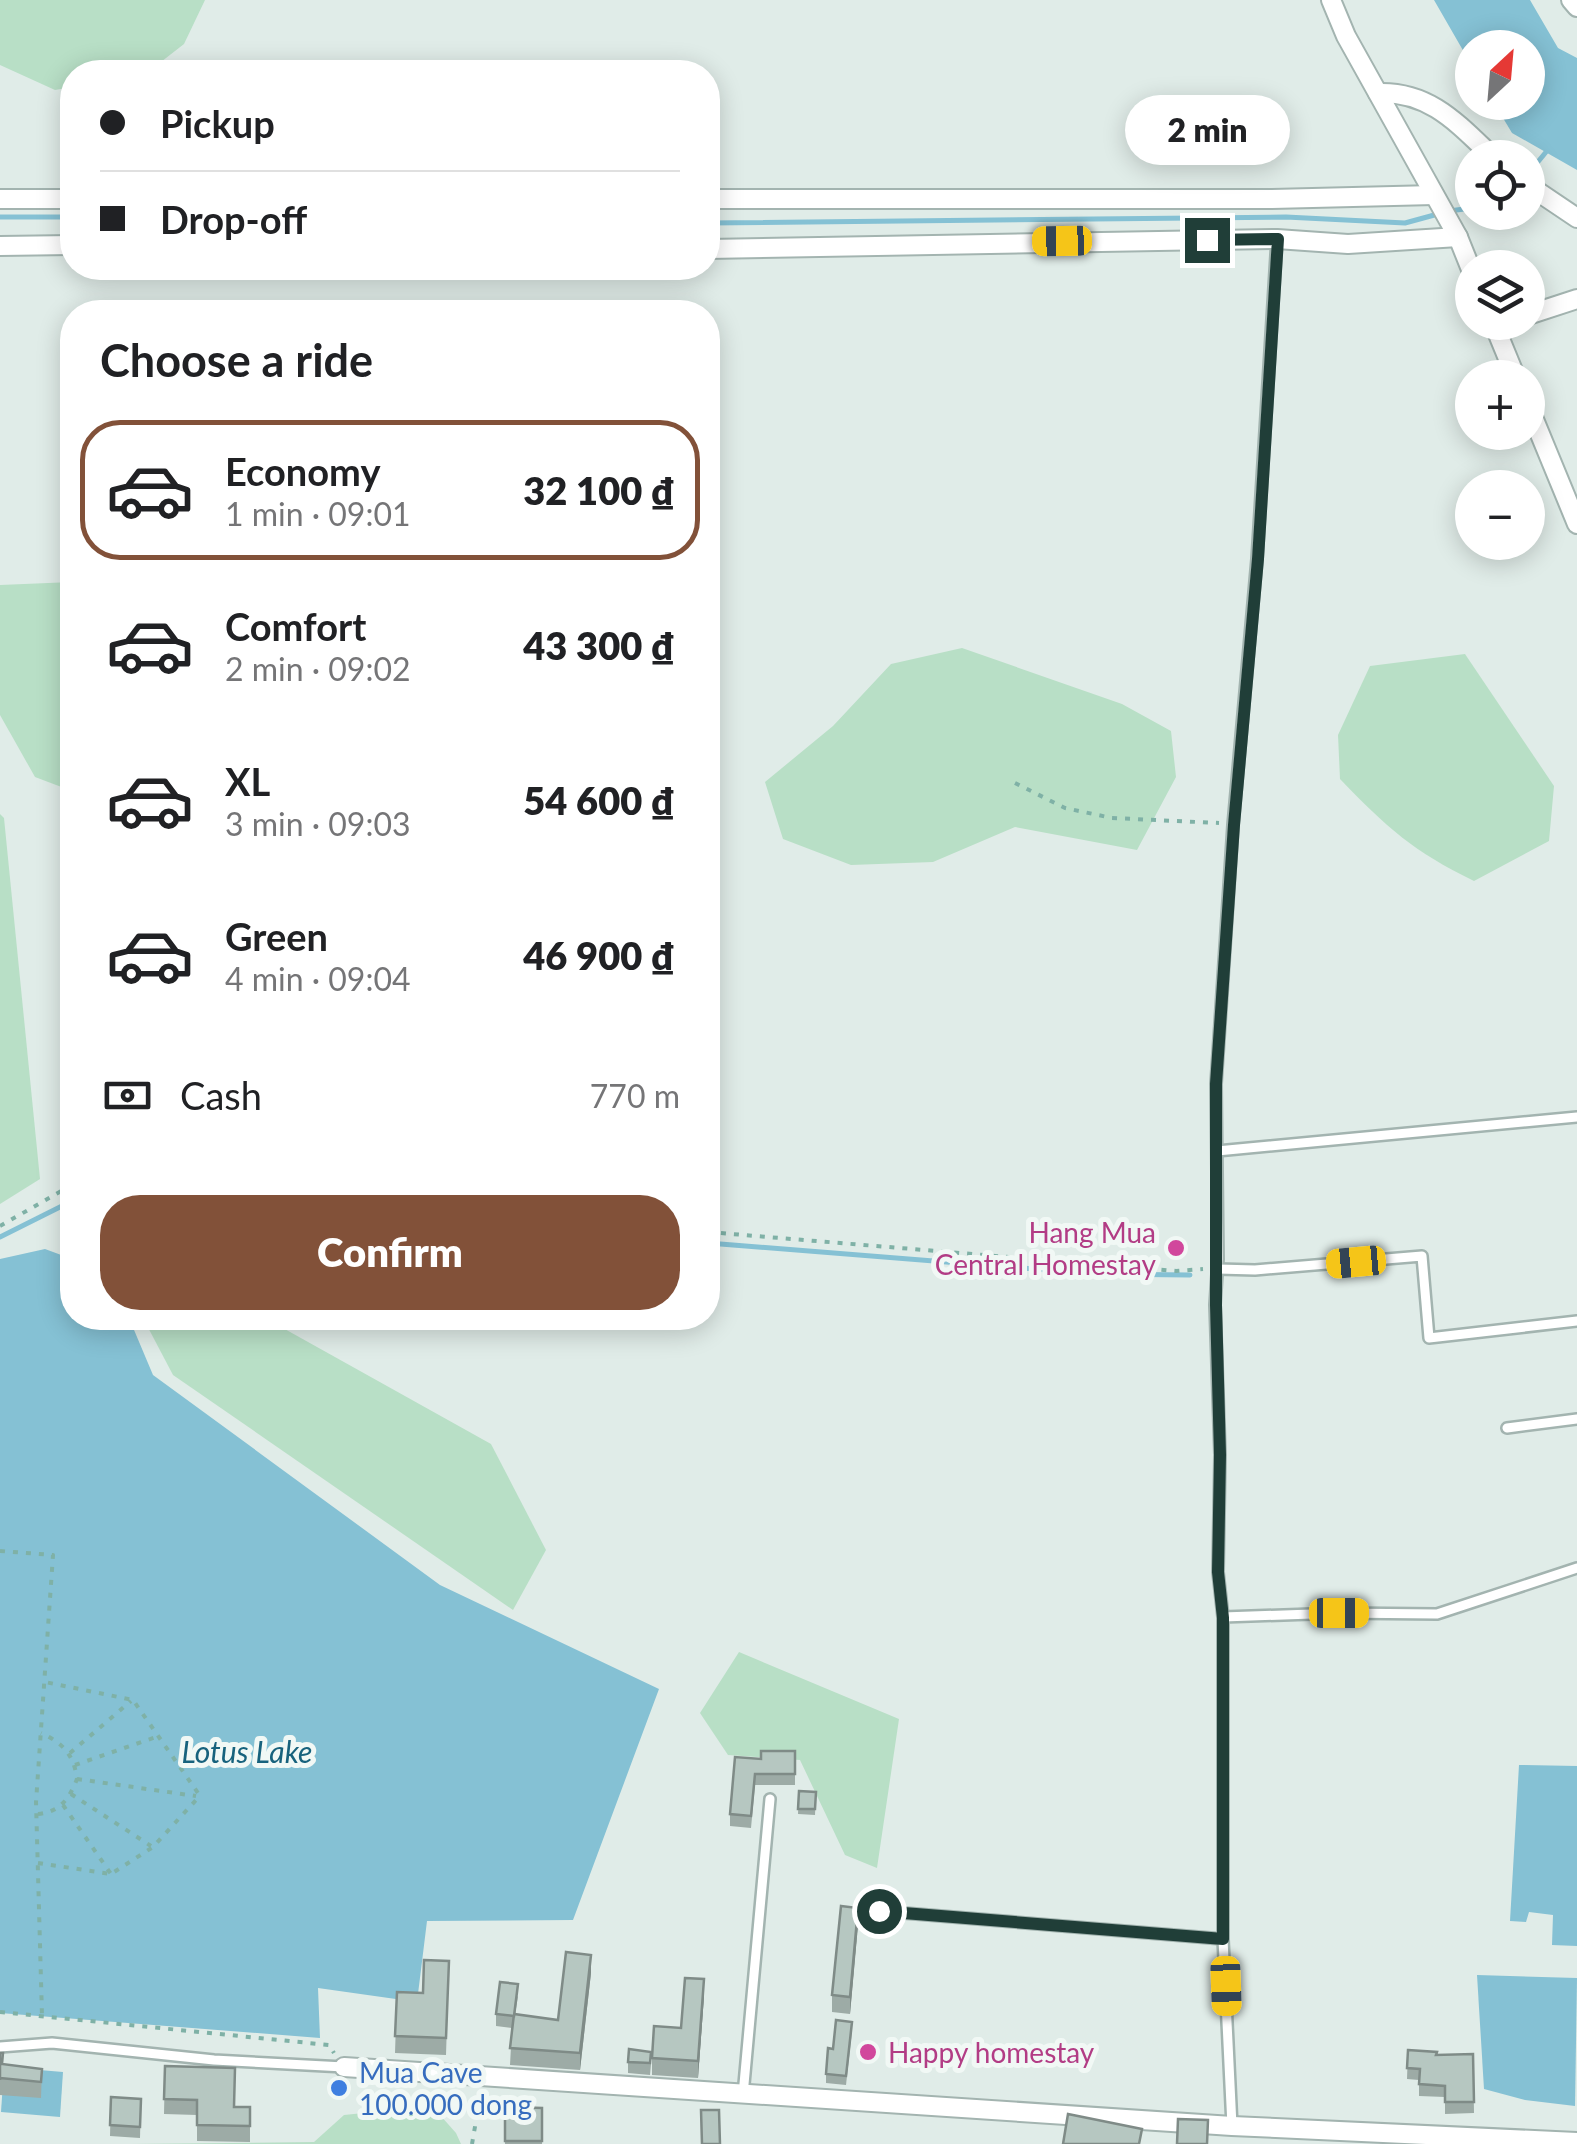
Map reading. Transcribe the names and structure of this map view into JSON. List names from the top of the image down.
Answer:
{
  "water": ["Lotus Lake"],
  "places": ["Hang Mua Central Homestay", "Happy homestay", "Mua Cave 100.000 dong"],
  "north": "top right",
  "page": {
    "map_buttons": ["+", "−"],
    "banner": ["Pickup", "Drop-off"],
    "bubble": "2 min",
    "heading": "Choose a ride",
    "list": [
      {
        "name": "Economy",
        "note": "1 min · 09:01",
        "value": "32 100 ₫"
      },
      {
        "name": "Comfort",
        "note": "2 min · 09:02",
        "value": "43 300 ₫"
      },
      {
        "name": "XL",
        "note": "3 min · 09:03",
        "value": "54 600 ₫"
      },
      {
        "name": "Green",
        "note": "4 min · 09:04",
        "value": "46 900 ₫"
      }
    ],
    "pay": ["Cash", "770 m"],
    "buttons": "Confirm"
  }
}
